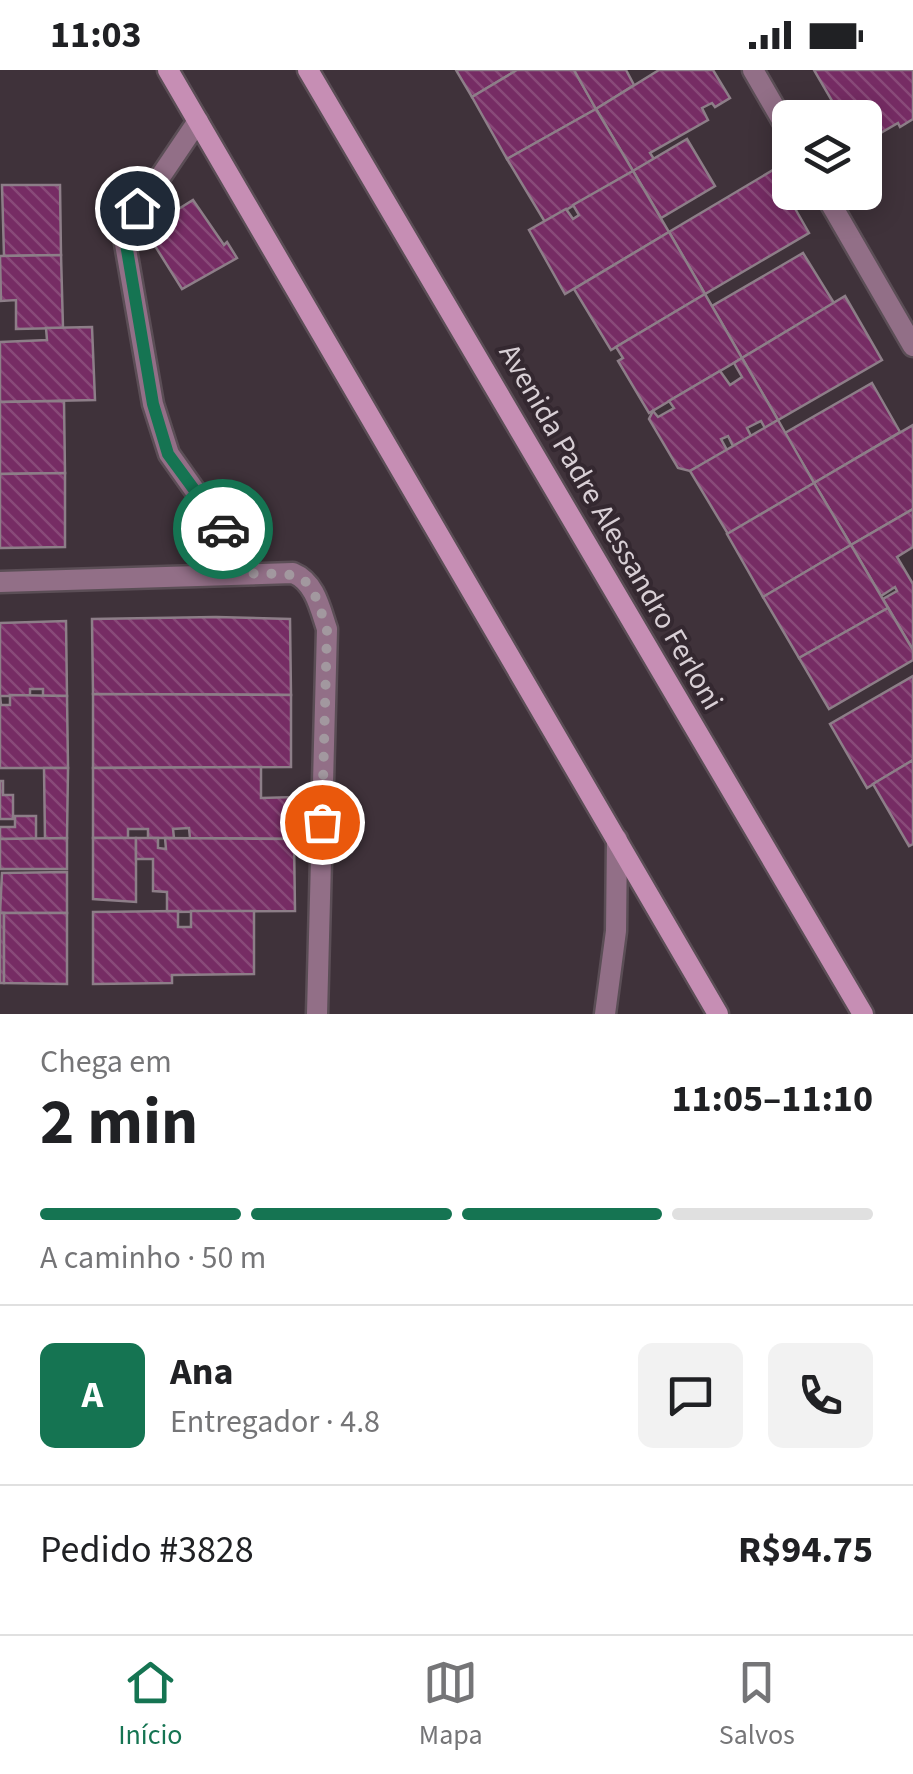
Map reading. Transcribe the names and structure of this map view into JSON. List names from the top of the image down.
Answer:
{
  "streets": {
    "main road": ["Avenida Padre Alessandro Ferloni"]
  },
  "page": {
    "status": "11:03",
    "heading": ["2 min", "Chega em", "11:05–11:10"],
    "panel": [
      "Ana",
      "Entregador · 4.8",
      "Pedido #3828",
      "R$94.75"
    ],
    "bar": "A caminho · 50 m",
    "round": "A",
    "tabs": ["Início", "Mapa", "Salvos"]
  }
}
